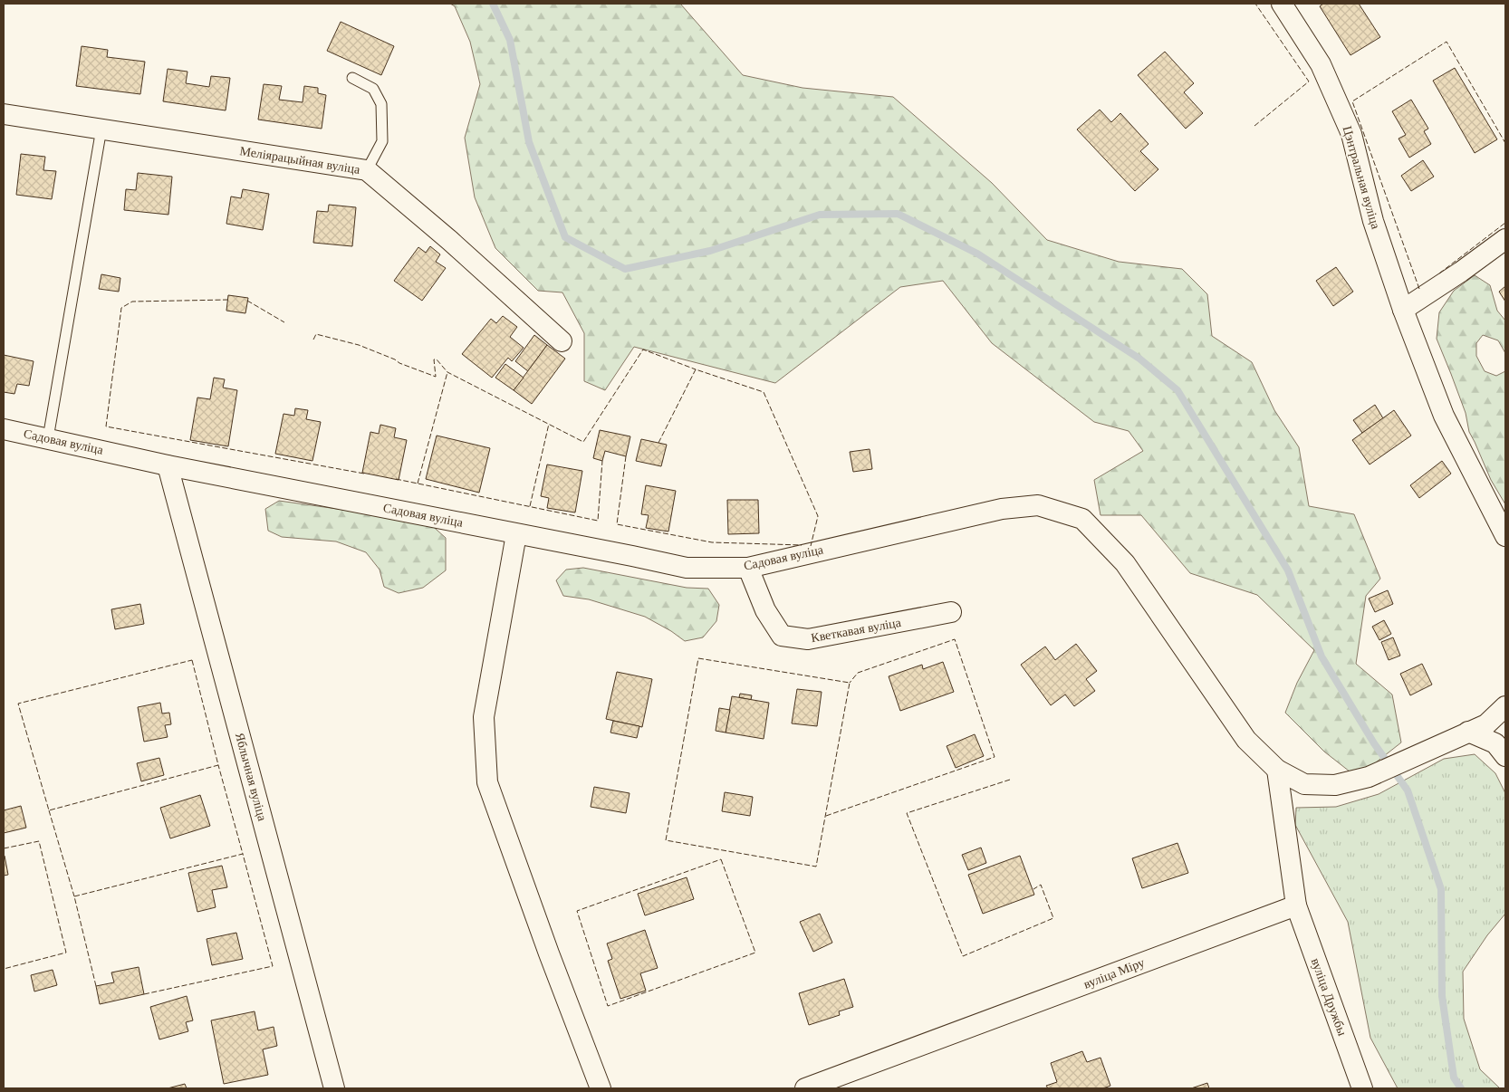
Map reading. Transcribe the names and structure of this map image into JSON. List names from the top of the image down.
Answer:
{
  "streets": {
    "street": [
      "Меліярацыйная вуліца",
      "Цэнтральная вуліца",
      "Садовая вуліца",
      "Кветкавая вуліца",
      "Яблычная вуліца",
      "вуліца Міру",
      "вуліца Дружбы"
    ]
  },
  "crossings": [
    ["Садовая вуліца", "Кветкавая вуліца"],
    ["Садовая вуліца", "Яблычная вуліца"],
    ["вуліца Міру", "вуліца Дружбы"]
  ]
}
